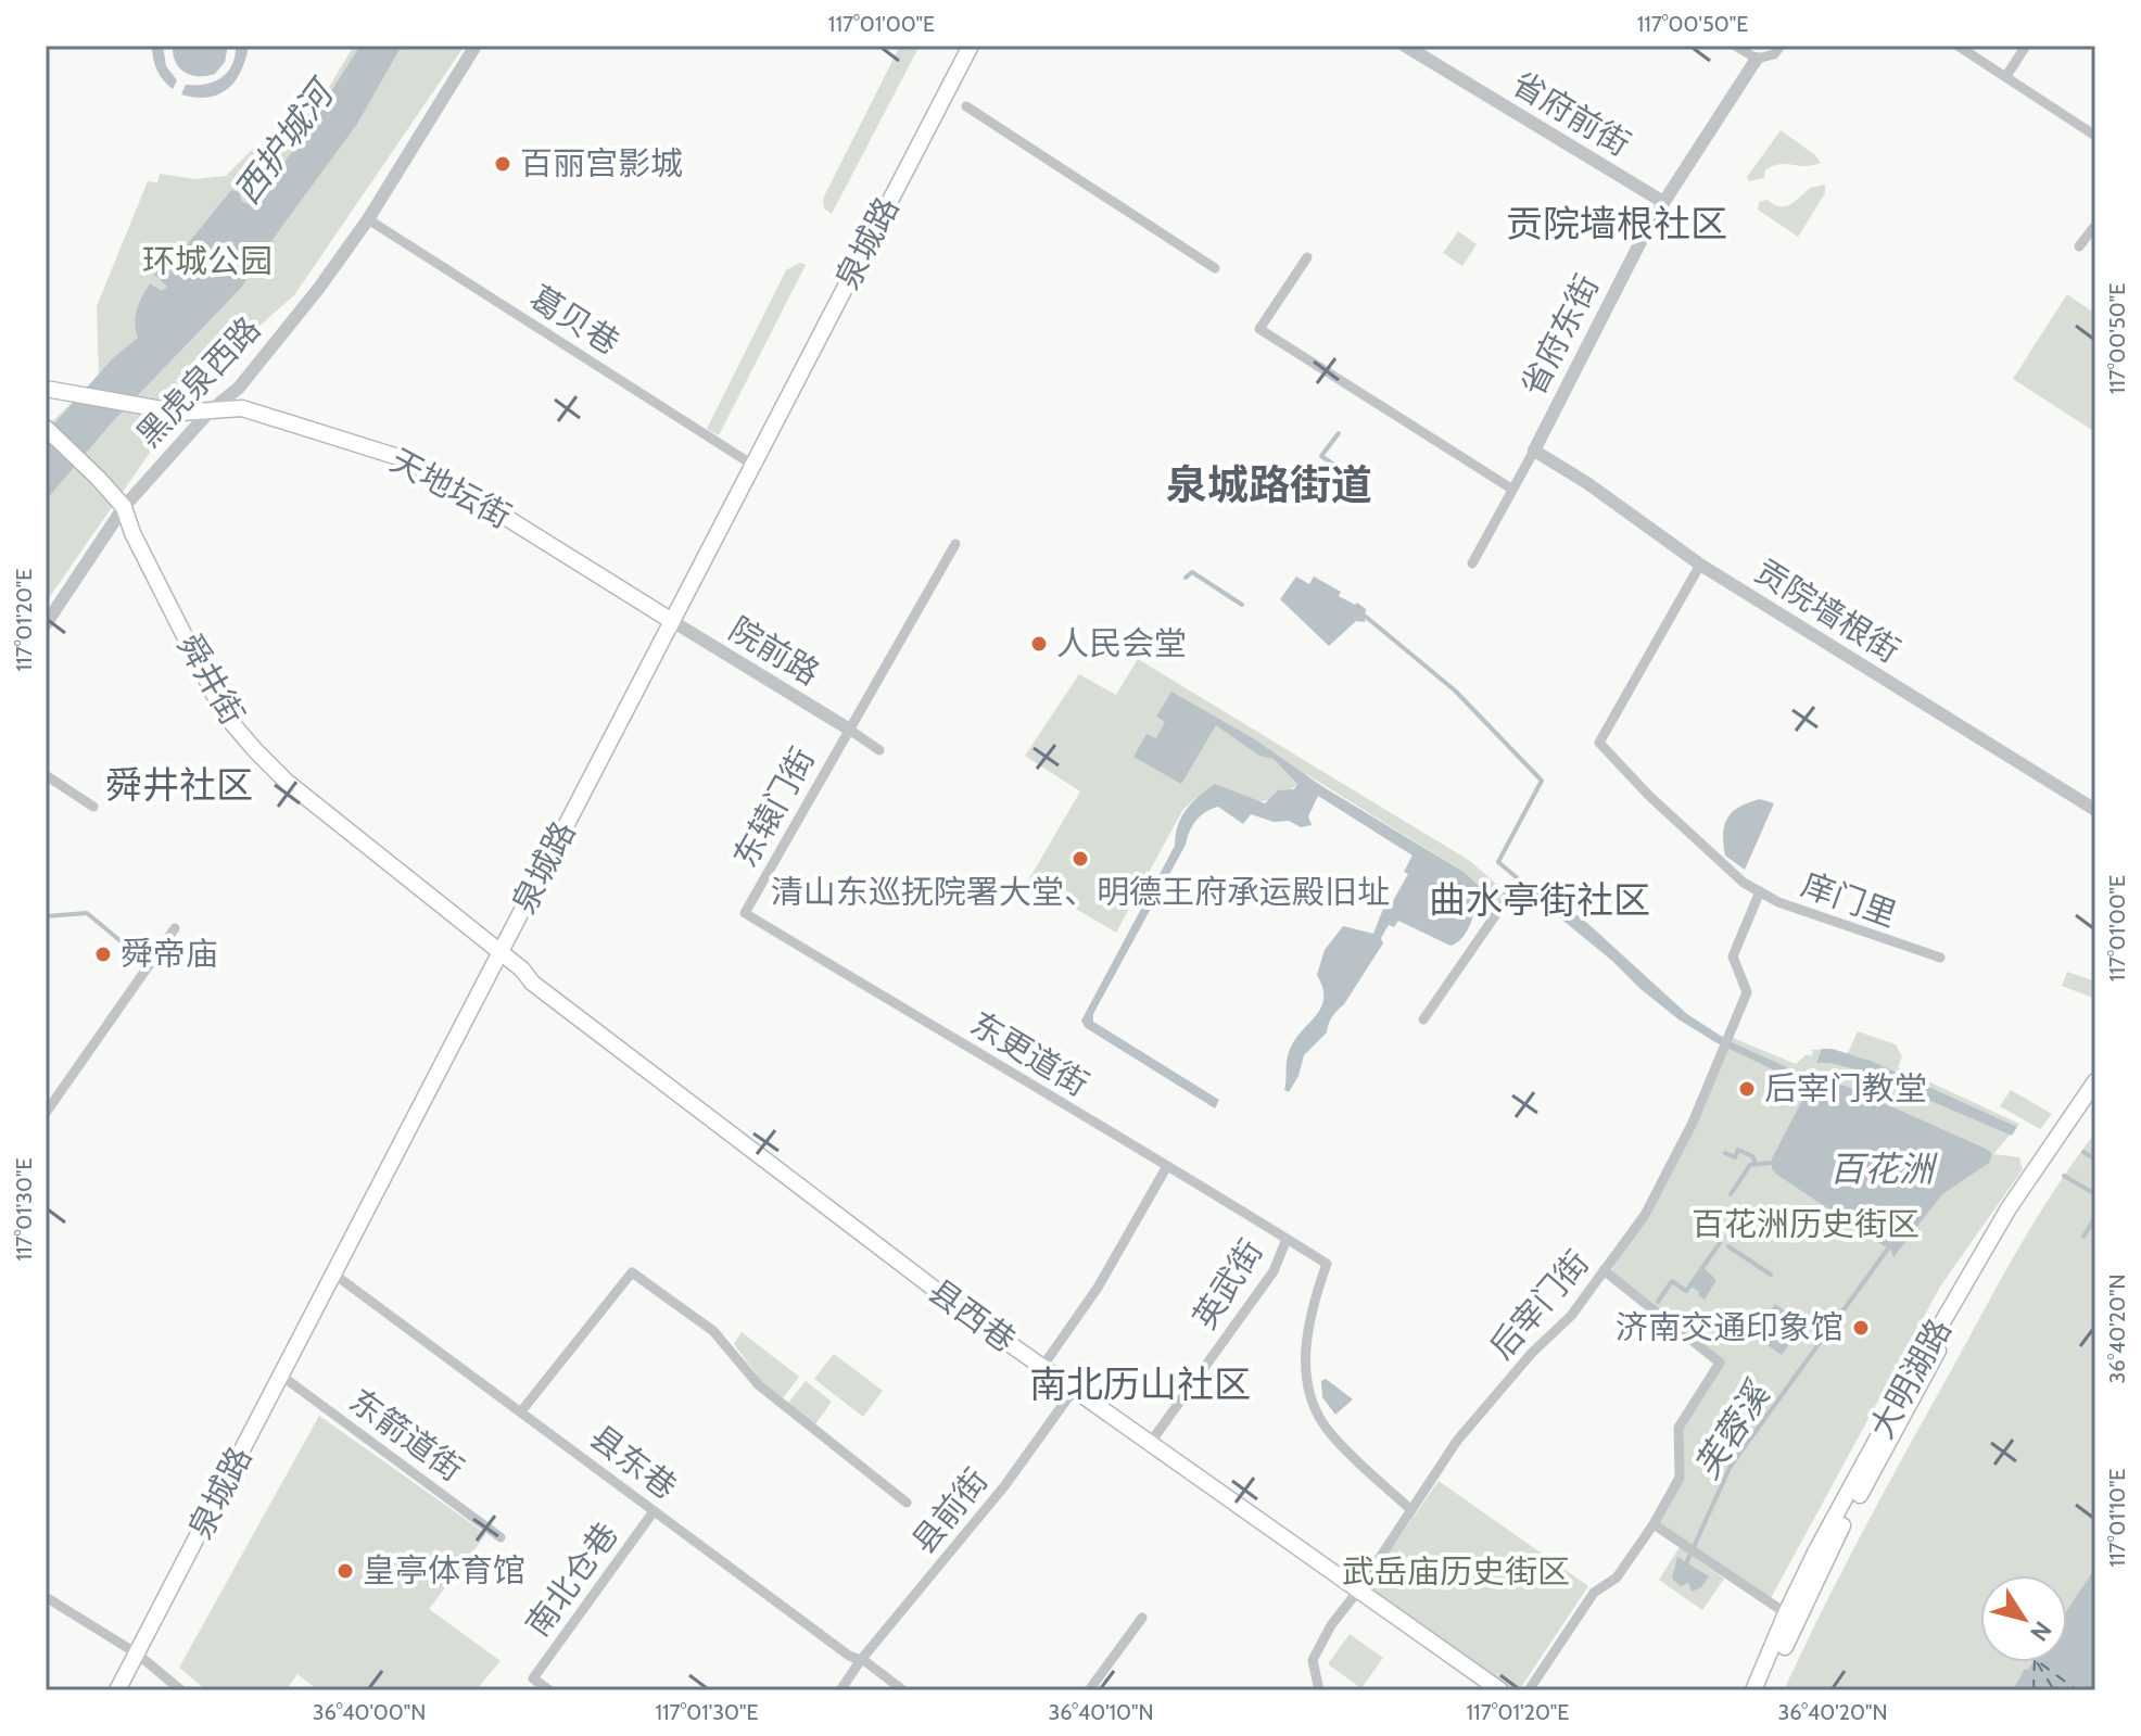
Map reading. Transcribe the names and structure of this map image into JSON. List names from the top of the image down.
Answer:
{
  "streets": {
    "main road": [
      "泉城路",
      "天地坛街",
      "舜井街",
      "县西巷",
      "大明湖路"
    ],
    "street": [
      "省府前街",
      "葛贝巷",
      "省府东街",
      "黑虎泉西路",
      "贡院墙根街",
      "院前路",
      "东辕门街",
      "庠门里",
      "东更道街",
      "英武街",
      "后宰门街",
      "东箭道街",
      "县东巷",
      "县前街",
      "南北仓巷"
    ]
  },
  "crossings": [
    ["省府前街", "省府东街"],
    ["泉城路", "葛贝巷"],
    ["泉城路", "天地坛街"],
    ["泉城路", "院前路"],
    ["泉城路", "舜井街"],
    ["泉城路", "县西巷"],
    ["泉城路", "东箭道街"],
    ["泉城路", "县东巷"],
    ["葛贝巷", "黑虎泉西路"],
    ["省府东街", "贡院墙根街"],
    ["黑虎泉西路", "天地坛街"],
    ["黑虎泉西路", "舜井街"],
    ["天地坛街", "院前路"],
    ["贡院墙根街", "庠门里"],
    ["院前路", "东辕门街"],
    ["舜井街", "县西巷"],
    ["东辕门街", "东更道街"],
    ["庠门里", "后宰门街"],
    ["东更道街", "英武街"],
    ["东更道街", "后宰门街"],
    ["英武街", "县西巷"],
    ["后宰门街", "县西巷"],
    ["县西巷", "县前街"],
    ["县东巷", "县前街"],
    ["县东巷", "南北仓巷"]
  ],
  "districts": [
    "贡院墙根社区",
    "泉城路街道",
    "舜井社区",
    "曲水亭街社区",
    "南北历山社区"
  ],
  "water": ["西护城河", "百花洲", "芙蓉溪"],
  "parks": ["环城公园", "百花洲历史街区", "武岳庙历史街区"],
  "places": [
    "百丽宫影城",
    "人民会堂",
    "清山东巡抚院署大堂、明德王府承运殿旧址",
    "舜帝庙",
    "后宰门教堂",
    "济南交通印象馆",
    "皇亭体育馆"
  ],
  "north": "bottom right",
  "coordinates": [
    "117°01'00\"E",
    "117°00'50\"E",
    "117°01'20\"E",
    "117°01'30\"E",
    "36°40'20\"N",
    "117°01'10\"E",
    "36°40'00\"N",
    "36°40'10\"N"
  ]
}
